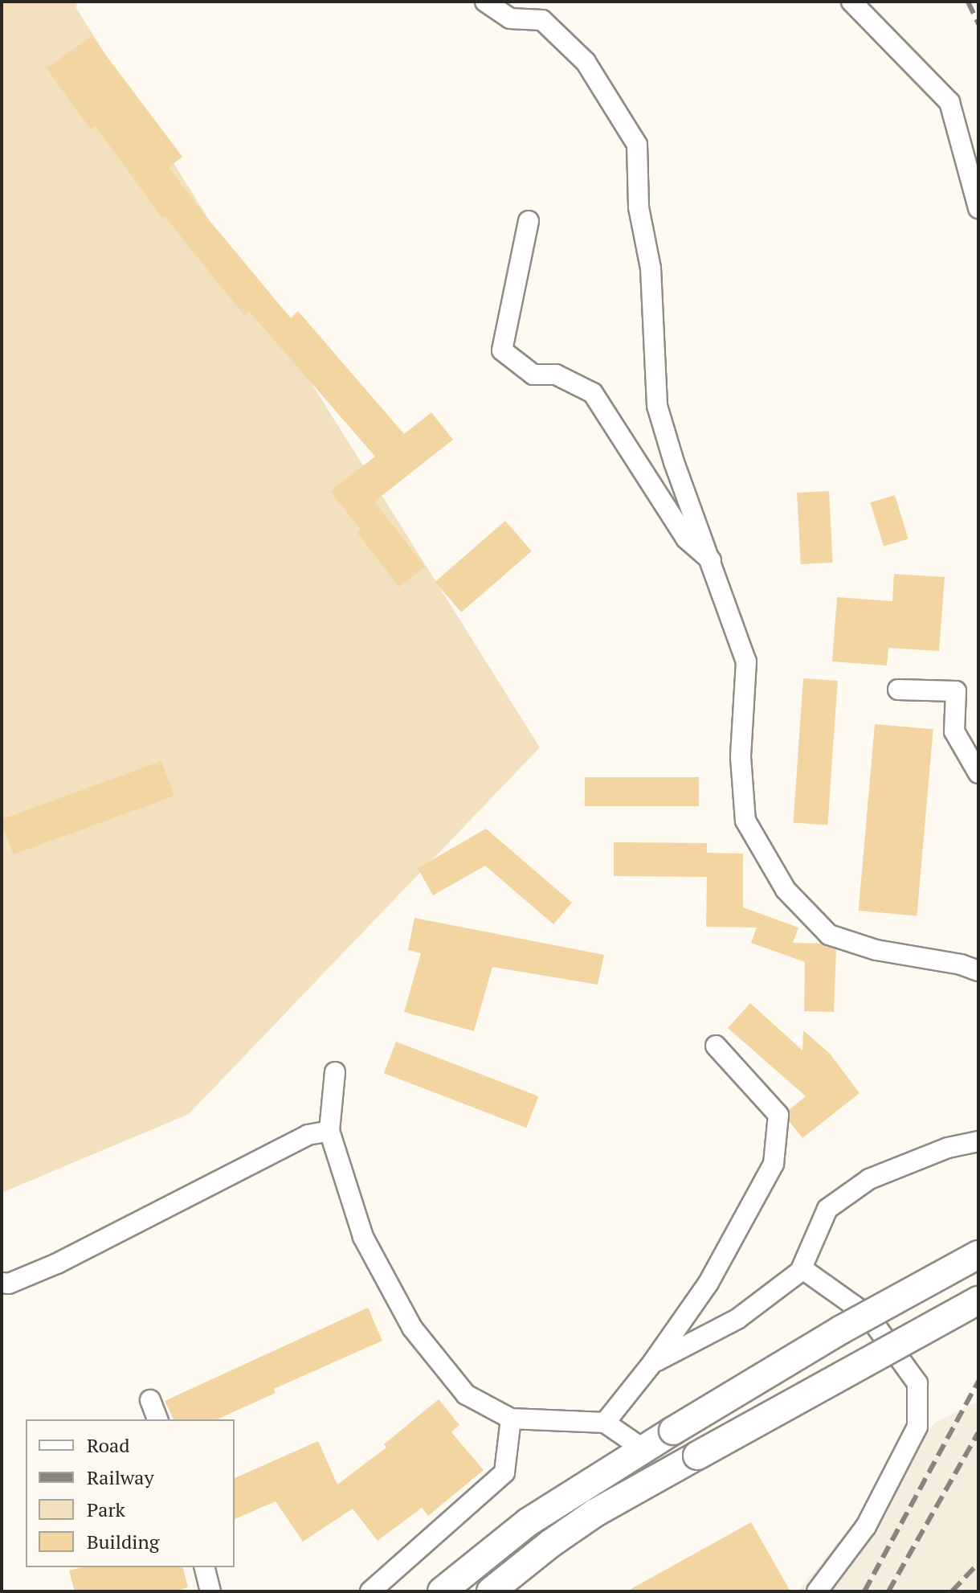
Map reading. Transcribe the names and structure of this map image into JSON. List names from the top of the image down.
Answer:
{
  "legend": [
    "Road",
    "Railway",
    "Park",
    "Building"
  ]
}
